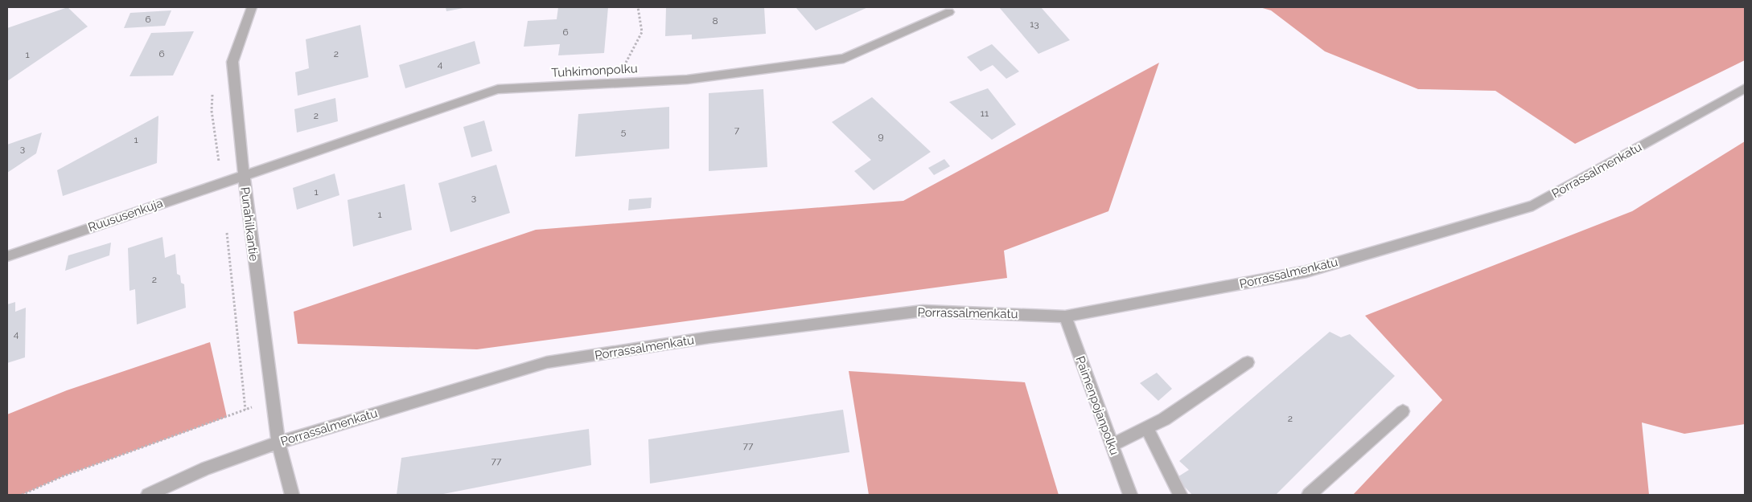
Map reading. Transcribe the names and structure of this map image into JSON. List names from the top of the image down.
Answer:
{
  "streets": {
    "street": [
      "Tuhkimonpolku",
      "Porrassalmenkatu",
      "Ruususenkuja",
      "Punahilkantie",
      "Paimenpojanpolku"
    ]
  },
  "crossings": [
    ["Tuhkimonpolku", "Ruususenkuja"],
    ["Tuhkimonpolku", "Punahilkantie"],
    ["Porrassalmenkatu", "Punahilkantie"],
    ["Porrassalmenkatu", "Paimenpojanpolku"],
    ["Ruususenkuja", "Punahilkantie"]
  ],
  "house_numbers": [
    "6",
    "8",
    "13",
    "6",
    "6",
    "2",
    "1",
    "4",
    "11",
    "2",
    "7",
    "5",
    "9",
    "1",
    "3",
    "1",
    "3",
    "1",
    "2",
    "4",
    "2",
    "77",
    "77"
  ]
}
